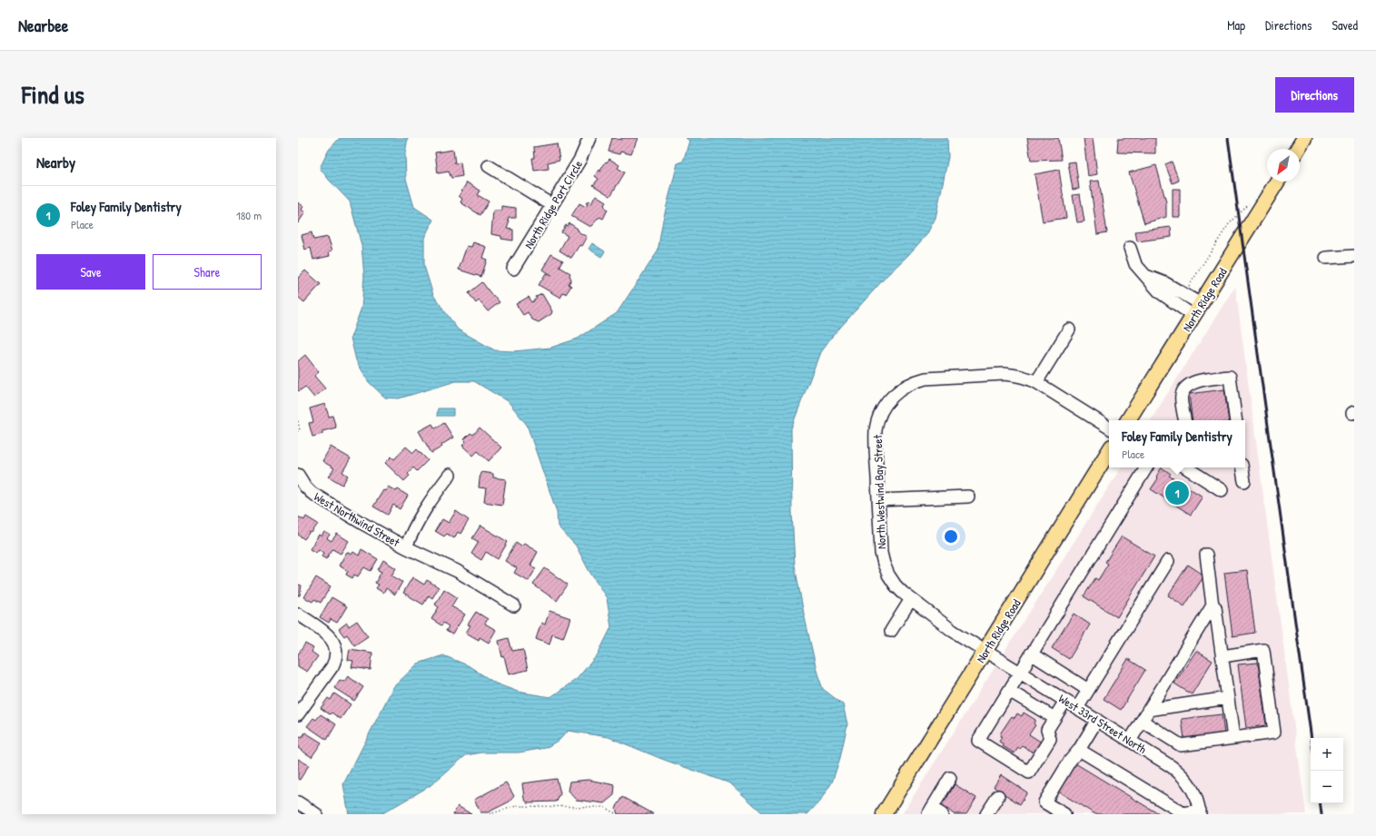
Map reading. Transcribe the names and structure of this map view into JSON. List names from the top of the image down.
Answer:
{
  "streets": {
    "main road": ["North Ridge Road"],
    "street": [
      "North Ridge Port Circle",
      "North Westwind Bay Street",
      "West Northwind Street",
      "West 33rd Street North"
    ]
  },
  "crossings": [
    ["North Ridge Road", "North Westwind Bay Street"],
    ["North Ridge Road", "West 33rd Street North"],
    ["North Westwind Bay Street", "West 33rd Street North"]
  ],
  "north": "bottom left",
  "page": {
    "header": "Nearbee",
    "nav": ["Map", "Directions", "Saved"],
    "title": "Find us",
    "buttons": [
      "Directions",
      ["Save", "Share"]
    ],
    "heading": "Nearby",
    "list": [
      {
        "mark": "1",
        "name": "Foley Family Dentistry",
        "note": "Place",
        "value": "180 m"
      }
    ],
    "popup": ["Foley Family Dentistry", "Place"],
    "pins": "1",
    "map_buttons": ["+", "−"]
  }
}
